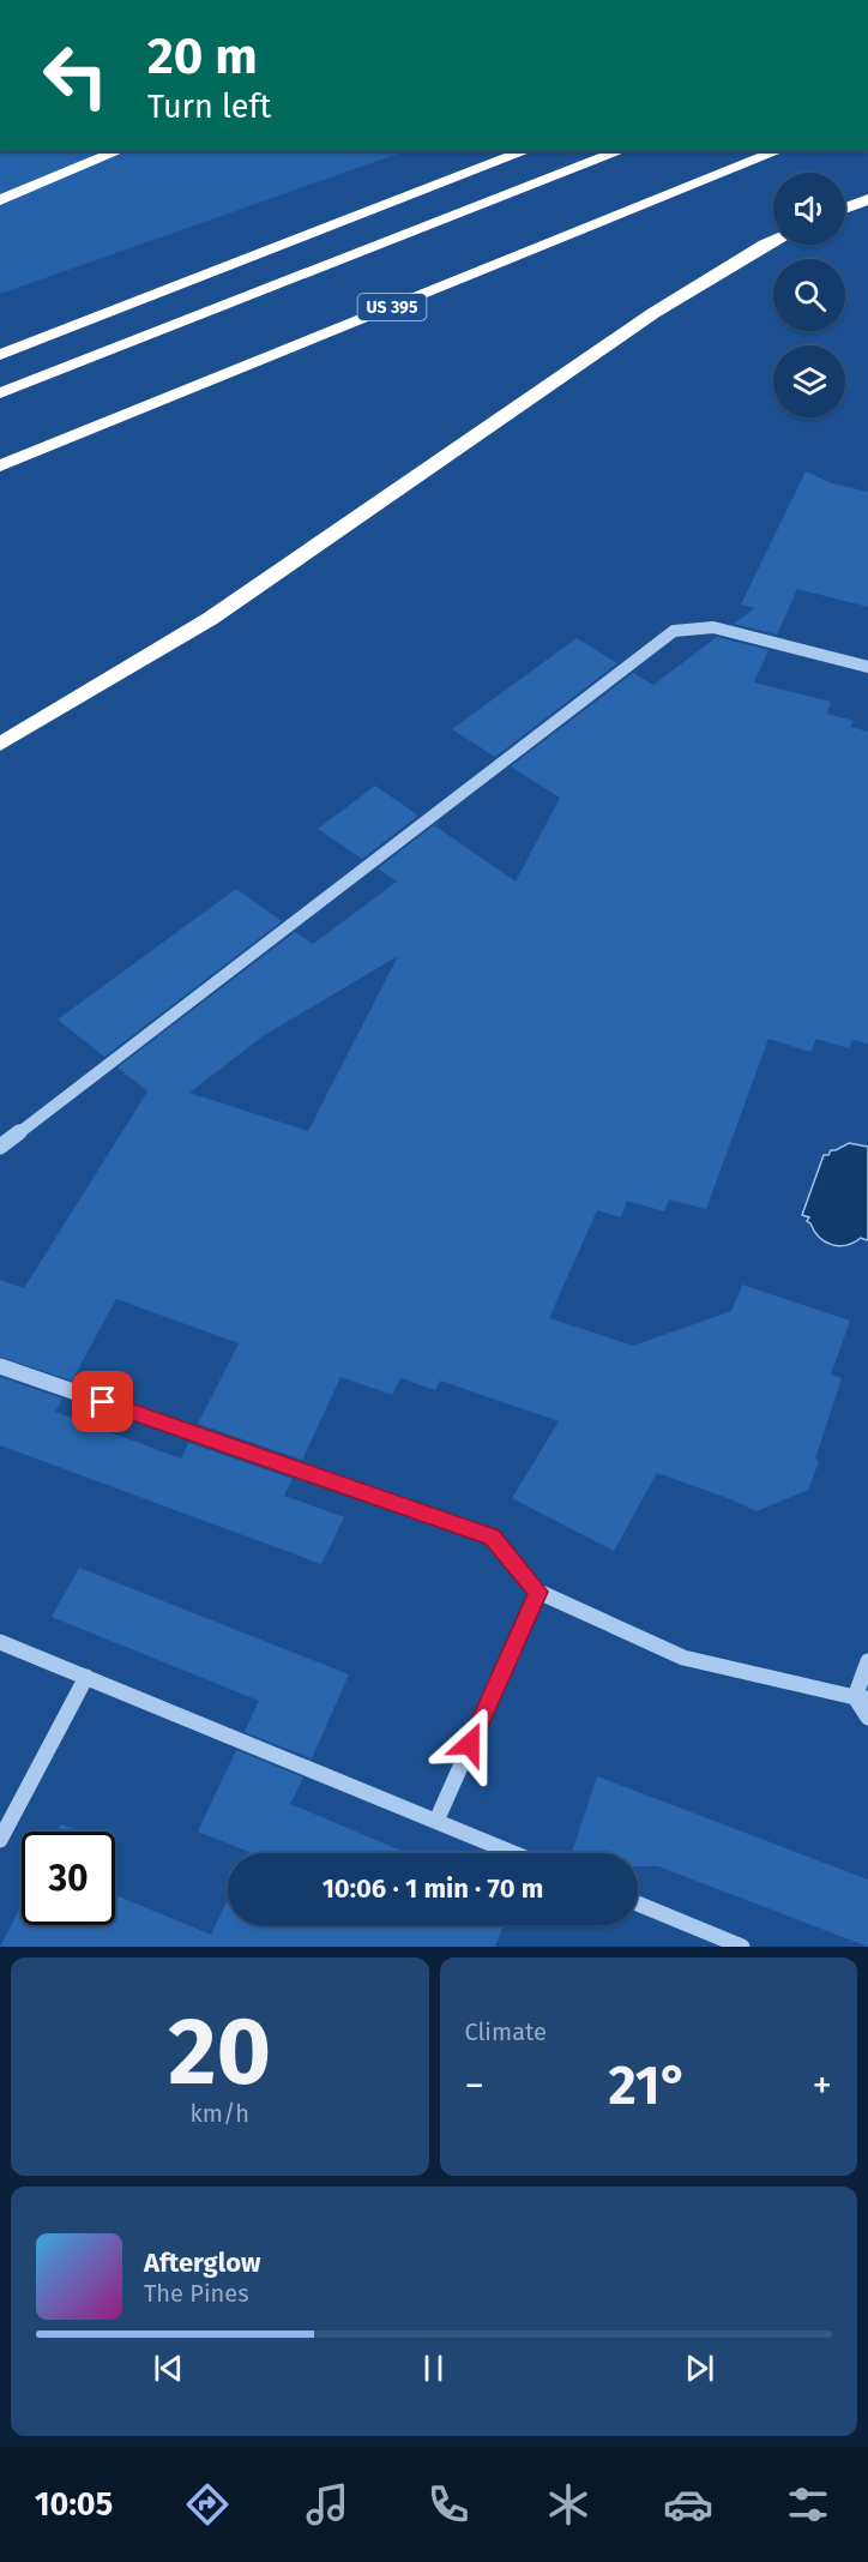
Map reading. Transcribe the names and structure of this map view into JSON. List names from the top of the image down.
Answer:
{
  "streets": {
    "highway": ["US 395"]
  },
  "page": {
    "turn": ["20 m", "Turn left"],
    "limit": "30",
    "trip": "10:06 · 1 min · 70 m",
    "tile": [
      ["20", "km/h"],
      "Climate"
    ],
    "heat": ["−", "21°", "+"],
    "song": ["Afterglow", "The Pines"],
    "tabs": "10:05"
  }
}
